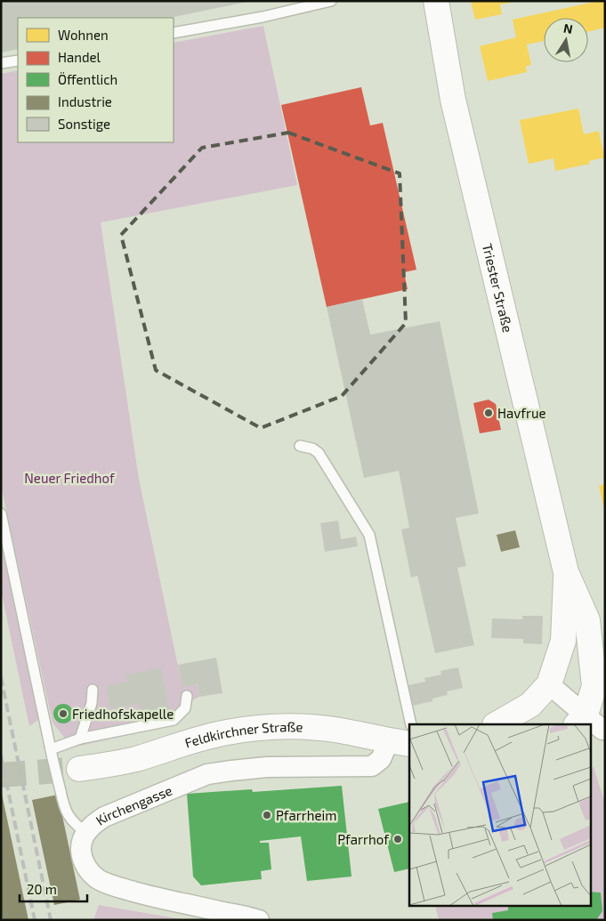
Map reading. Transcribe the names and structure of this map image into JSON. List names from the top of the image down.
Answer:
{
  "streets": {
    "street": ["Triester Straße", "Feldkirchner Straße", "Kirchengasse"]
  },
  "crossings": [
    ["Feldkirchner Straße", "Kirchengasse"]
  ],
  "parks": ["Neuer Friedhof"],
  "places": [
    "Havfrue",
    "Friedhofskapelle",
    "Pfarrheim",
    "Pfarrhof"
  ],
  "legend": [
    "Wohnen",
    "Handel",
    "Öffentlich",
    "Industrie",
    "Sonstige"
  ],
  "scale_bar": "20 m",
  "north": "top"
}
